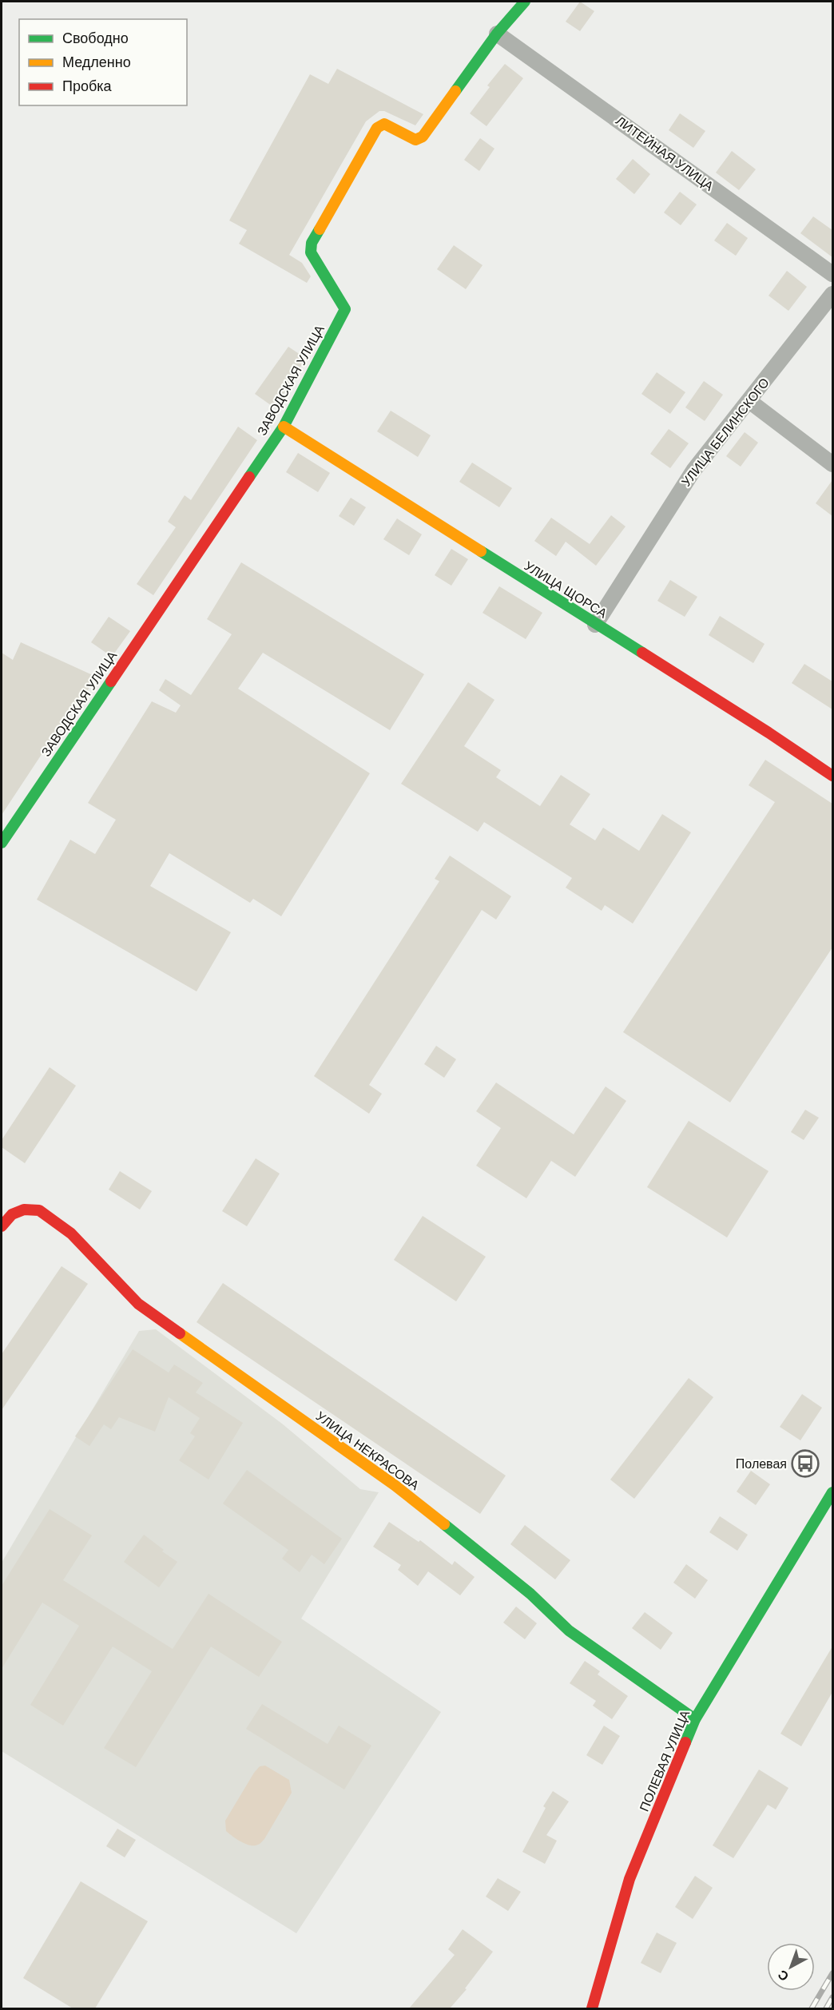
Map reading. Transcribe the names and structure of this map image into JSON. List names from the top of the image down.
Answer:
{
  "streets": {
    "street": [
      "ЛИТЕЙНАЯ УЛИЦА",
      "ЗАВОДСКАЯ УЛИЦА",
      "УЛИЦА БЕЛИНСКОГО",
      "УЛИЦА ЩОРСА",
      "УЛИЦА НЕКРАСОВА",
      "ПОЛЕВАЯ УЛИЦА"
    ]
  },
  "crossings": [
    ["ЛИТЕЙНАЯ УЛИЦА", "ЗАВОДСКАЯ УЛИЦА"],
    ["ЗАВОДСКАЯ УЛИЦА", "УЛИЦА ЩОРСА"],
    ["УЛИЦА БЕЛИНСКОГО", "УЛИЦА ЩОРСА"],
    ["УЛИЦА НЕКРАСОВА", "ПОЛЕВАЯ УЛИЦА"]
  ],
  "places": {
    "bus stop": ["Полевая"]
  },
  "legend": ["Свободно", "Медленно", "Пробка"],
  "north": "bottom left"
}
